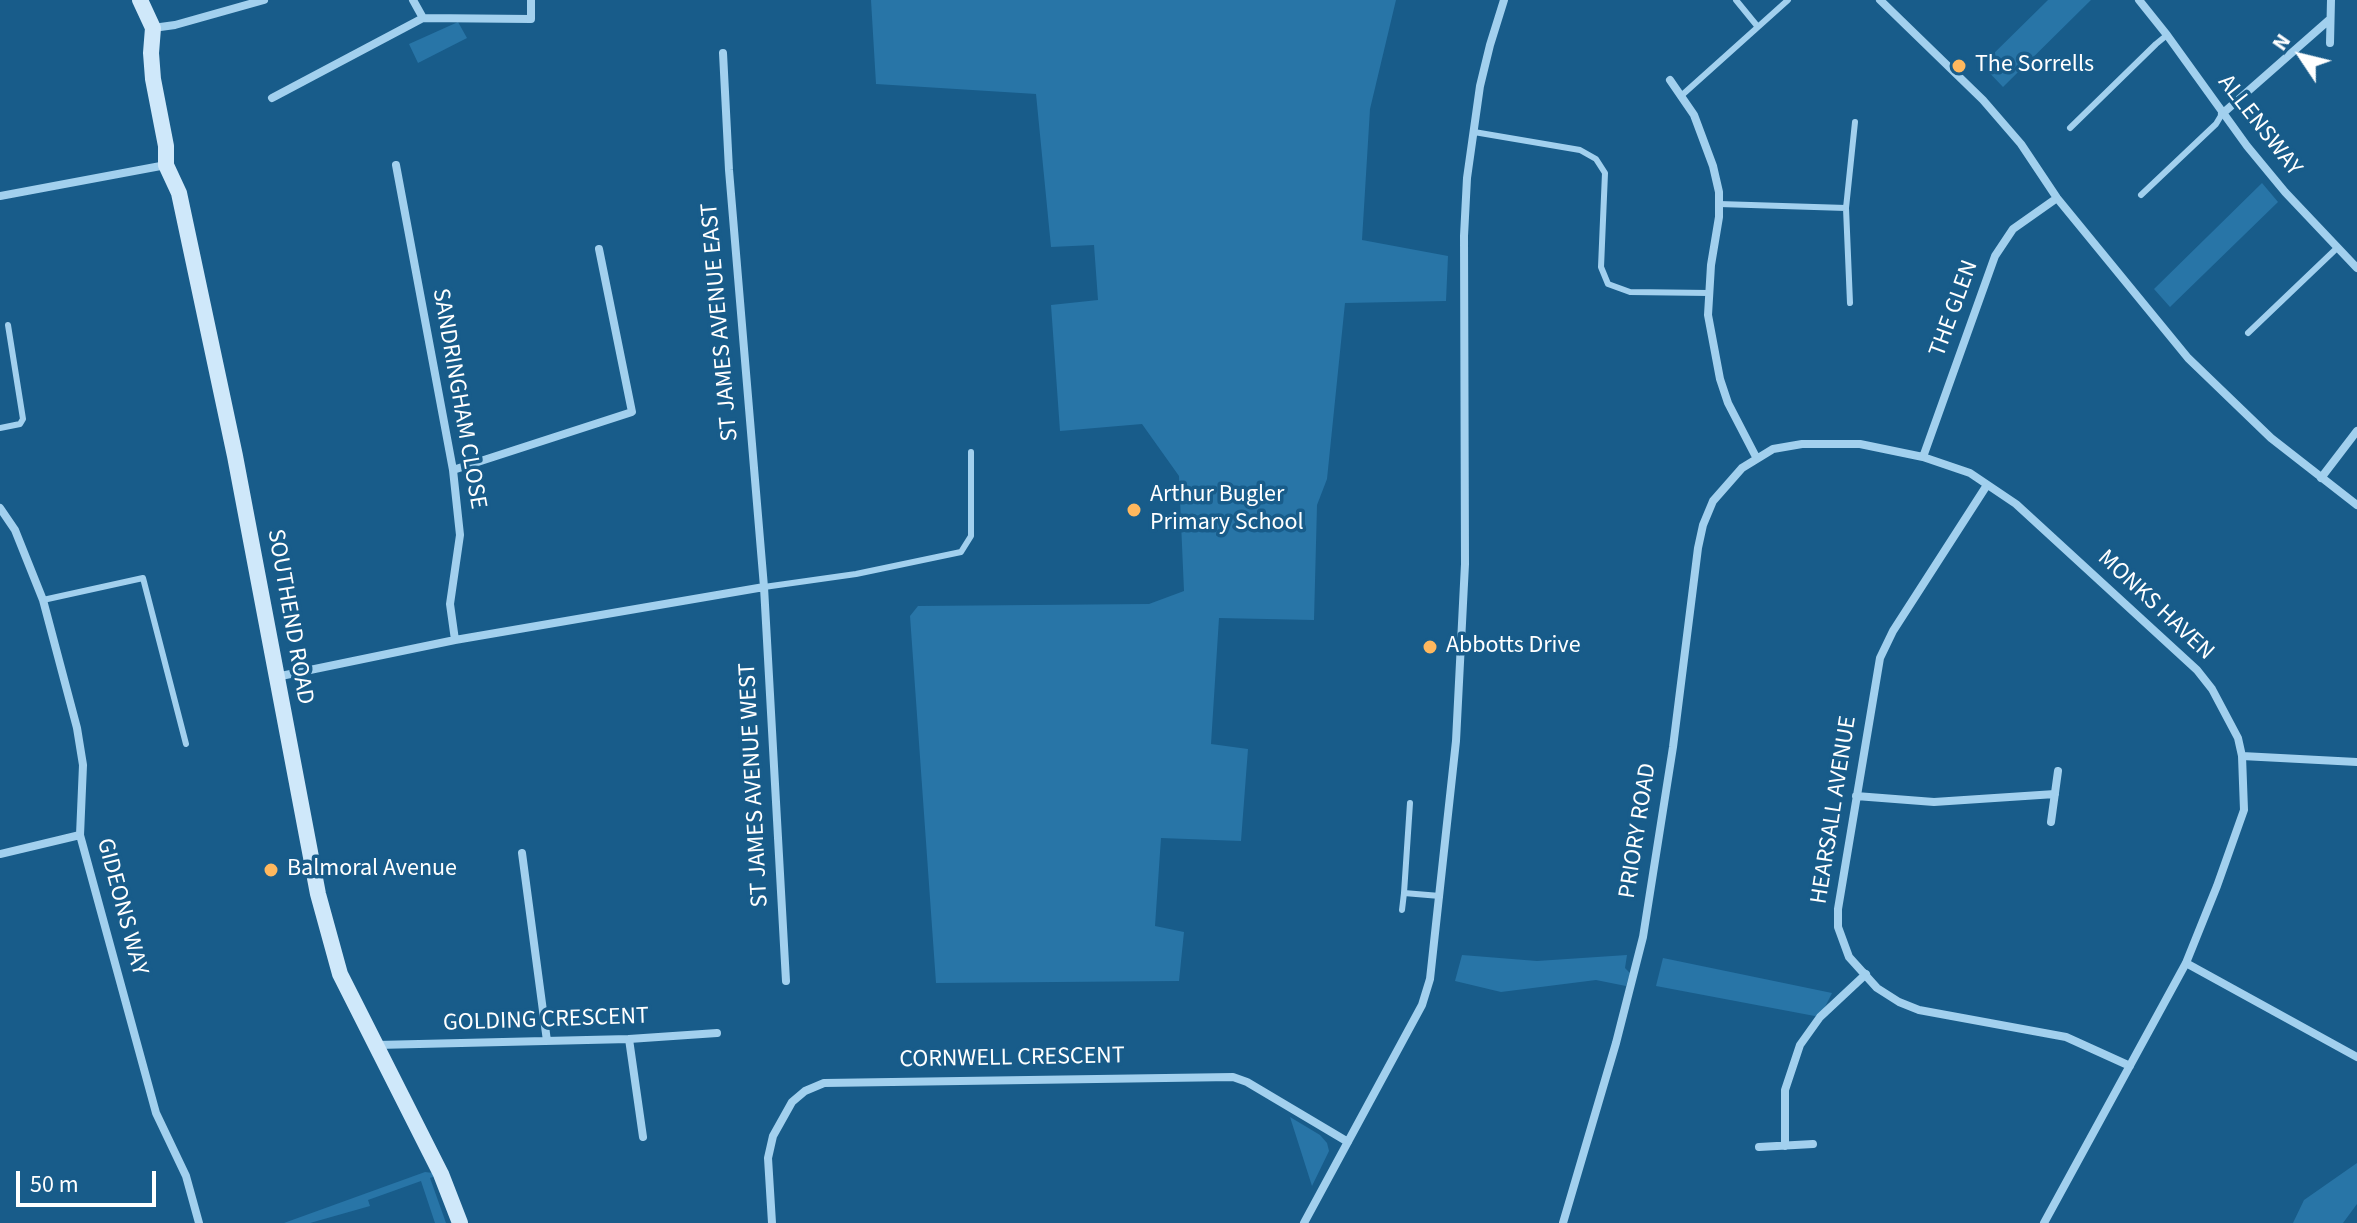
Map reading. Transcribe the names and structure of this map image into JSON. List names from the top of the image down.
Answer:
{
  "streets": {
    "street": [
      "ALLENSWAY",
      "THE GLEN",
      "ST JAMES AVENUE EAST",
      "SANDRINGHAM CLOSE",
      "MONKS HAVEN",
      "SOUTHEND ROAD",
      "ST JAMES AVENUE WEST",
      "HEARSALL AVENUE",
      "PRIORY ROAD",
      "GIDEONS WAY",
      "GOLDING CRESCENT",
      "CORNWELL CRESCENT"
    ]
  },
  "crossings": [
    ["THE GLEN", "MONKS HAVEN"],
    ["ST JAMES AVENUE EAST", "ST JAMES AVENUE WEST"],
    ["MONKS HAVEN", "HEARSALL AVENUE"],
    ["MONKS HAVEN", "PRIORY ROAD"],
    ["SOUTHEND ROAD", "GOLDING CRESCENT"]
  ],
  "places": [
    "The Sorrells",
    "Arthur Bugler Primary School",
    "Abbotts Drive",
    "Balmoral Avenue"
  ],
  "scale_bar": "50 m",
  "north": "top left"
}
